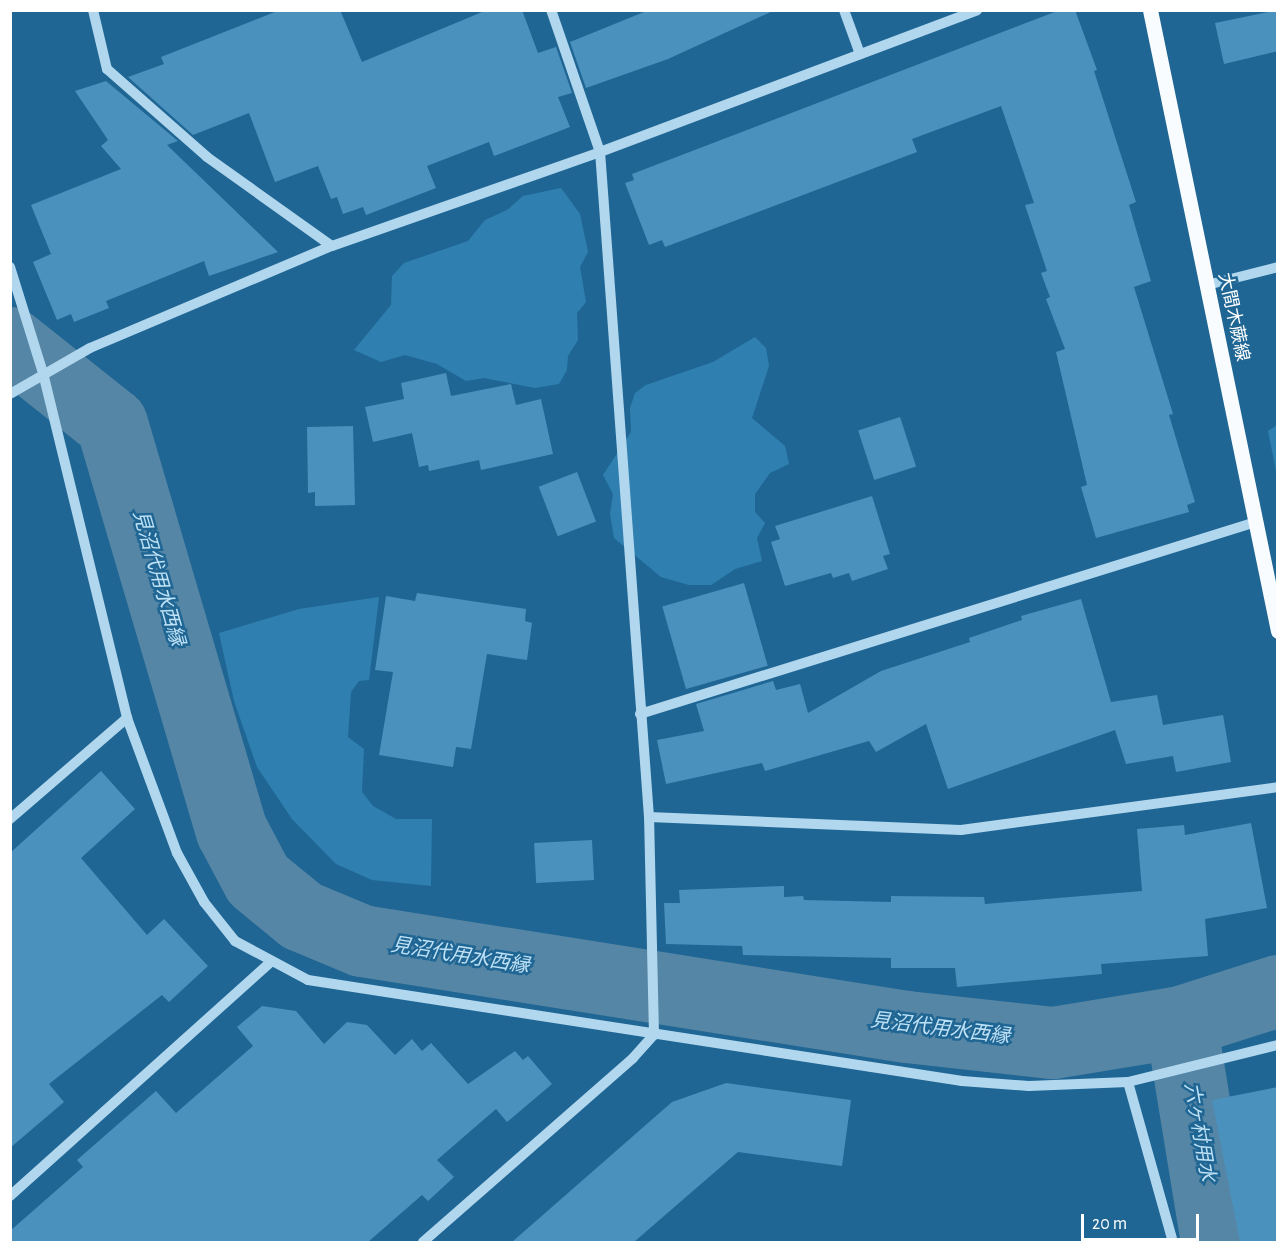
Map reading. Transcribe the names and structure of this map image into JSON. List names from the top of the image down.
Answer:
{
  "streets": {
    "main road": ["大間木蕨線"]
  },
  "water": ["見沼代用水西縁", "六ヶ村用水"],
  "scale_bar": "20 m"
}
